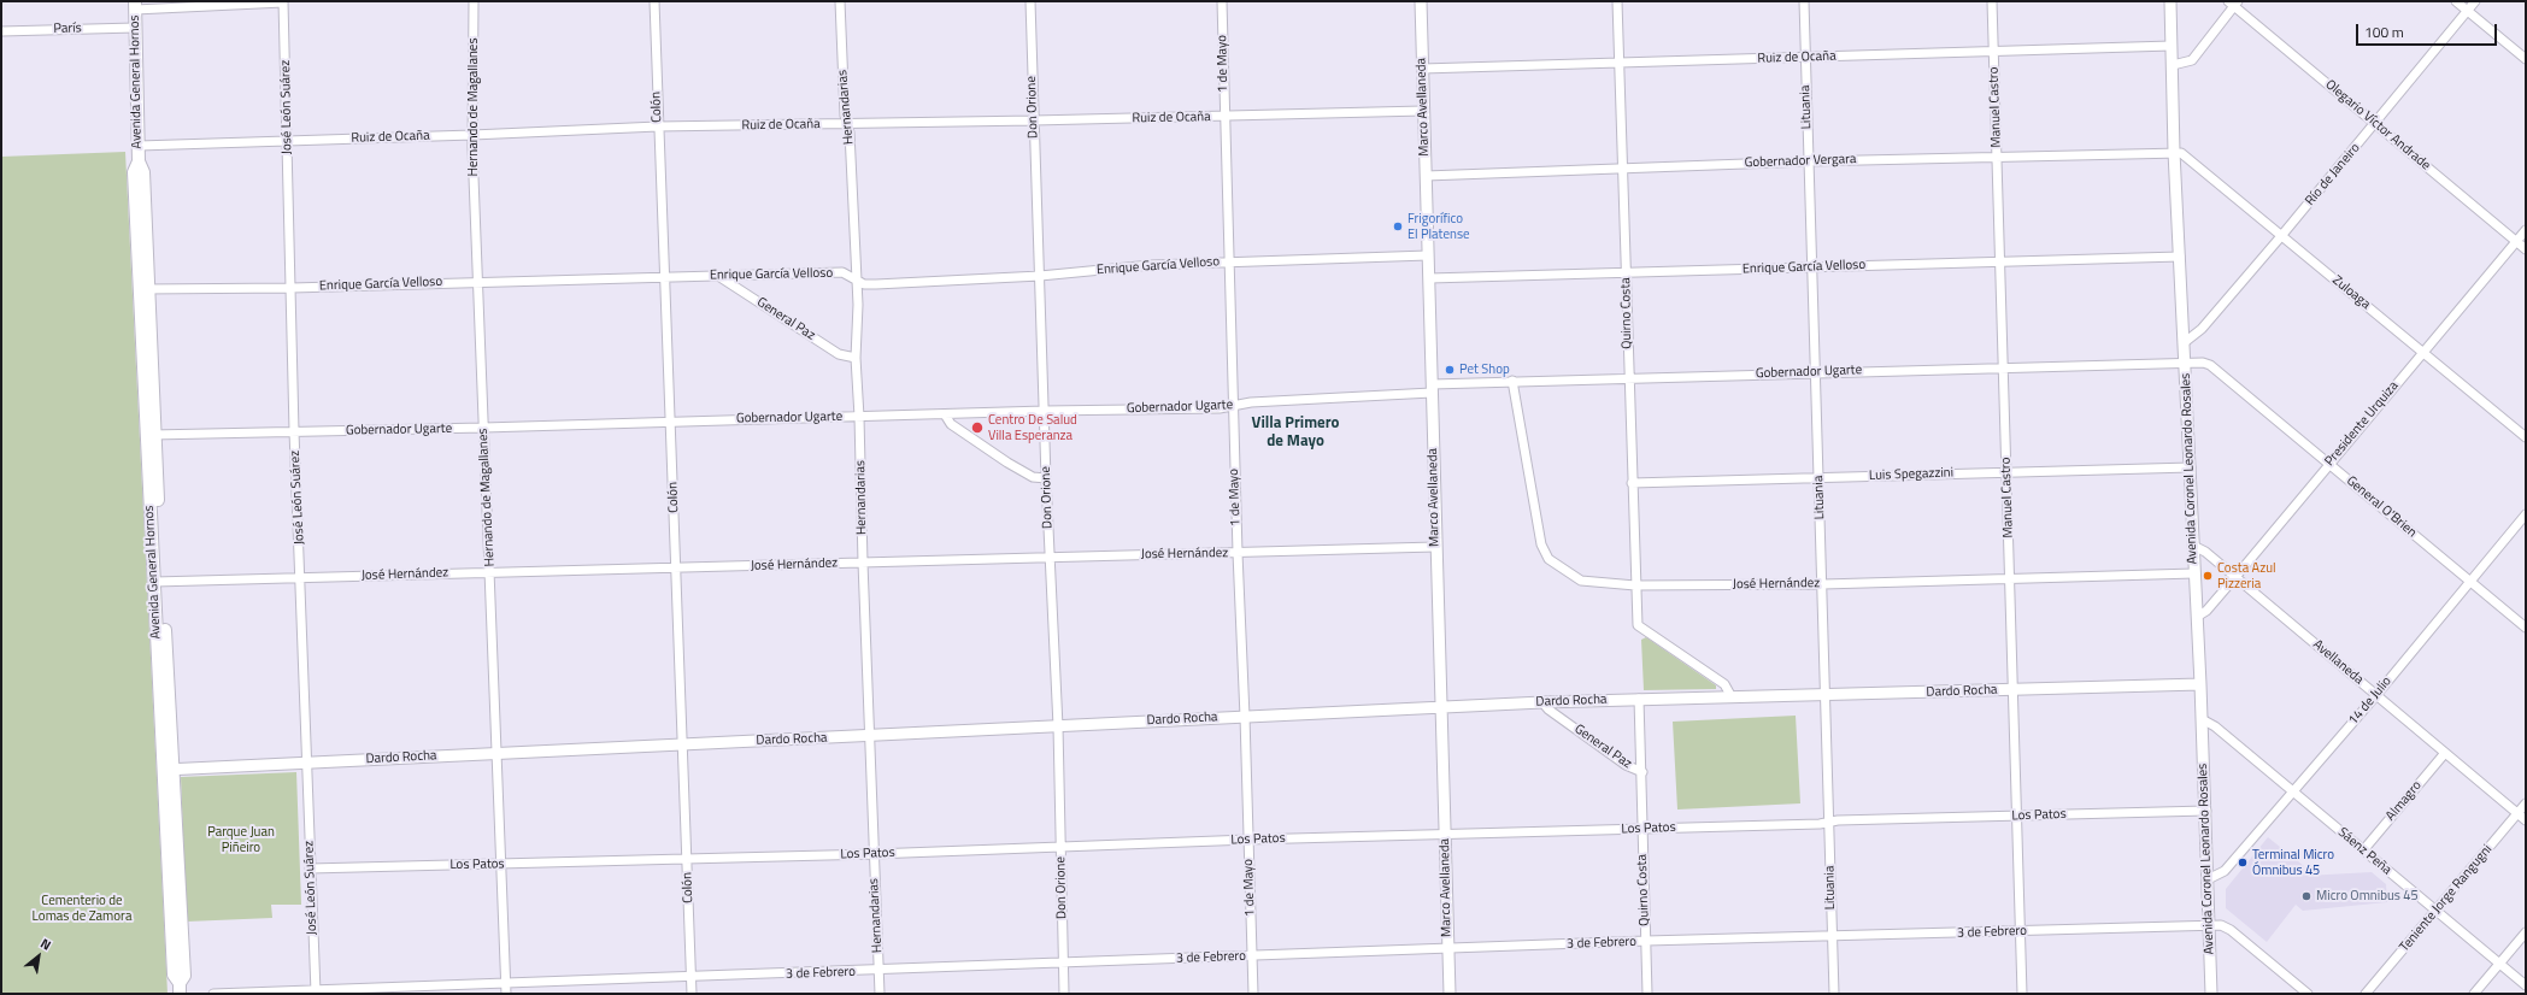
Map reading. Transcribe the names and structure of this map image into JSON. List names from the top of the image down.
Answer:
{
  "streets": {
    "main road": ["Avenida General Hornos"],
    "street": [
      "París",
      "Ruiz de Ocaña",
      "1 de Mayo",
      "José León Suárez",
      "Hernando de Magallanes",
      "Colón",
      "Hernandarias",
      "Don Orione",
      "Marco Avellaneda",
      "Lituania",
      "Manuel Castro",
      "Olegario Víctor Andrade",
      "Gobernador Vergara",
      "Río de Janeiro",
      "Enrique García Velloso",
      "Zuloaga",
      "Quirno Costa",
      "General Paz",
      "Gobernador Ugarte",
      "Presidente Urquiza",
      "Avenida Coronel Leonardo Rosales",
      "Luis Spegazzini",
      "General O'Brien",
      "José Hernández",
      "Avellaneda",
      "Dardo Rocha",
      "14 de Julio",
      "Almagro",
      "Los Patos",
      "Sáenz Peña",
      "Teniente Jorge Rangugni",
      "3 de Febrero"
    ]
  },
  "crossings": [
    ["París", "Avenida General Hornos"],
    ["Ruiz de Ocaña", "1 de Mayo"],
    ["Ruiz de Ocaña", "Avenida General Hornos"],
    ["Ruiz de Ocaña", "José León Suárez"],
    ["Ruiz de Ocaña", "Hernando de Magallanes"],
    ["Ruiz de Ocaña", "Colón"],
    ["Ruiz de Ocaña", "Hernandarias"],
    ["Ruiz de Ocaña", "Don Orione"],
    ["Ruiz de Ocaña", "Marco Avellaneda"],
    ["Ruiz de Ocaña", "Lituania"],
    ["Ruiz de Ocaña", "Manuel Castro"],
    ["Ruiz de Ocaña", "Quirno Costa"],
    ["Ruiz de Ocaña", "Avenida Coronel Leonardo Rosales"],
    ["1 de Mayo", "Enrique García Velloso"],
    ["1 de Mayo", "Gobernador Ugarte"],
    ["1 de Mayo", "José Hernández"],
    ["1 de Mayo", "Dardo Rocha"],
    ["1 de Mayo", "Los Patos"],
    ["1 de Mayo", "3 de Febrero"],
    ["Avenida General Hornos", "Enrique García Velloso"],
    ["Avenida General Hornos", "Gobernador Ugarte"],
    ["Avenida General Hornos", "José Hernández"],
    ["Avenida General Hornos", "Dardo Rocha"],
    ["José León Suárez", "Enrique García Velloso"],
    ["José León Suárez", "Gobernador Ugarte"],
    ["José León Suárez", "José Hernández"],
    ["José León Suárez", "Dardo Rocha"],
    ["José León Suárez", "Los Patos"],
    ["José León Suárez", "3 de Febrero"],
    ["Hernando de Magallanes", "Enrique García Velloso"],
    ["Hernando de Magallanes", "Gobernador Ugarte"],
    ["Hernando de Magallanes", "José Hernández"],
    ["Hernando de Magallanes", "Dardo Rocha"],
    ["Hernando de Magallanes", "Los Patos"],
    ["Hernando de Magallanes", "3 de Febrero"],
    ["Colón", "Enrique García Velloso"],
    ["Colón", "Gobernador Ugarte"],
    ["Colón", "José Hernández"],
    ["Colón", "Dardo Rocha"],
    ["Colón", "Los Patos"],
    ["Colón", "3 de Febrero"],
    ["Hernandarias", "Enrique García Velloso"],
    ["Hernandarias", "General Paz"],
    ["Hernandarias", "Gobernador Ugarte"],
    ["Hernandarias", "José Hernández"],
    ["Hernandarias", "Dardo Rocha"],
    ["Hernandarias", "Los Patos"],
    ["Hernandarias", "3 de Febrero"],
    ["Don Orione", "Enrique García Velloso"],
    ["Don Orione", "Gobernador Ugarte"],
    ["Don Orione", "José Hernández"],
    ["Don Orione", "Dardo Rocha"],
    ["Don Orione", "Los Patos"],
    ["Don Orione", "3 de Febrero"],
    ["Marco Avellaneda", "Gobernador Vergara"],
    ["Marco Avellaneda", "Enrique García Velloso"],
    ["Marco Avellaneda", "Gobernador Ugarte"],
    ["Marco Avellaneda", "José Hernández"],
    ["Marco Avellaneda", "Dardo Rocha"],
    ["Marco Avellaneda", "Los Patos"],
    ["Marco Avellaneda", "3 de Febrero"],
    ["Lituania", "Gobernador Vergara"],
    ["Lituania", "Enrique García Velloso"],
    ["Lituania", "Gobernador Ugarte"],
    ["Lituania", "Luis Spegazzini"],
    ["Lituania", "José Hernández"],
    ["Lituania", "Dardo Rocha"],
    ["Lituania", "Los Patos"],
    ["Lituania", "3 de Febrero"],
    ["Manuel Castro", "Gobernador Vergara"],
    ["Manuel Castro", "Enrique García Velloso"],
    ["Manuel Castro", "Gobernador Ugarte"],
    ["Manuel Castro", "Luis Spegazzini"],
    ["Manuel Castro", "José Hernández"],
    ["Manuel Castro", "Dardo Rocha"],
    ["Manuel Castro", "Los Patos"],
    ["Manuel Castro", "3 de Febrero"],
    ["Olegario Víctor Andrade", "Río de Janeiro"],
    ["Olegario Víctor Andrade", "Presidente Urquiza"],
    ["Gobernador Vergara", "Zuloaga"],
    ["Gobernador Vergara", "Quirno Costa"],
    ["Gobernador Vergara", "Avenida Coronel Leonardo Rosales"],
    ["Río de Janeiro", "Zuloaga"],
    ["Río de Janeiro", "Avenida Coronel Leonardo Rosales"],
    ["Enrique García Velloso", "Quirno Costa"],
    ["Enrique García Velloso", "General Paz"],
    ["Enrique García Velloso", "Avenida Coronel Leonardo Rosales"],
    ["Zuloaga", "Presidente Urquiza"],
    ["Zuloaga", "Avenida Coronel Leonardo Rosales"],
    ["Quirno Costa", "General Paz"],
    ["Quirno Costa", "Gobernador Ugarte"],
    ["Quirno Costa", "Luis Spegazzini"],
    ["Quirno Costa", "José Hernández"],
    ["Quirno Costa", "Dardo Rocha"],
    ["Quirno Costa", "Los Patos"],
    ["Quirno Costa", "3 de Febrero"],
    ["General Paz", "Dardo Rocha"],
    ["Gobernador Ugarte", "Avenida Coronel Leonardo Rosales"],
    ["Gobernador Ugarte", "General O'Brien"],
    ["Gobernador Ugarte", "José Hernández"],
    ["Presidente Urquiza", "Avenida Coronel Leonardo Rosales"],
    ["Presidente Urquiza", "General O'Brien"],
    ["Presidente Urquiza", "Avellaneda"],
    ["Avenida Coronel Leonardo Rosales", "Luis Spegazzini"],
    ["Avenida Coronel Leonardo Rosales", "General O'Brien"],
    ["Avenida Coronel Leonardo Rosales", "José Hernández"],
    ["Avenida Coronel Leonardo Rosales", "Avellaneda"],
    ["Avenida Coronel Leonardo Rosales", "Dardo Rocha"],
    ["Avenida Coronel Leonardo Rosales", "14 de Julio"],
    ["Avenida Coronel Leonardo Rosales", "Los Patos"],
    ["Avenida Coronel Leonardo Rosales", "Sáenz Peña"],
    ["Avenida Coronel Leonardo Rosales", "3 de Febrero"],
    ["General O'Brien", "14 de Julio"],
    ["Avellaneda", "14 de Julio"],
    ["Avellaneda", "Almagro"],
    ["Avellaneda", "Teniente Jorge Rangugni"],
    ["14 de Julio", "Sáenz Peña"],
    ["Almagro", "Sáenz Peña"],
    ["Sáenz Peña", "Teniente Jorge Rangugni"]
  ],
  "districts": ["Villa Primero de Mayo"],
  "parks": ["Parque Juan Piñeiro", "Cementerio de Lomas de Zamora"],
  "places": [
    "Frigorífico El Platense",
    "Pet Shop",
    "Centro De Salud Villa Esperanza",
    "Costa Azul Pizzeria",
    "Terminal Micro Ómnibus 45",
    "Micro Omnibus 45"
  ],
  "scale_bar": "100 m",
  "north": "top right"
}
